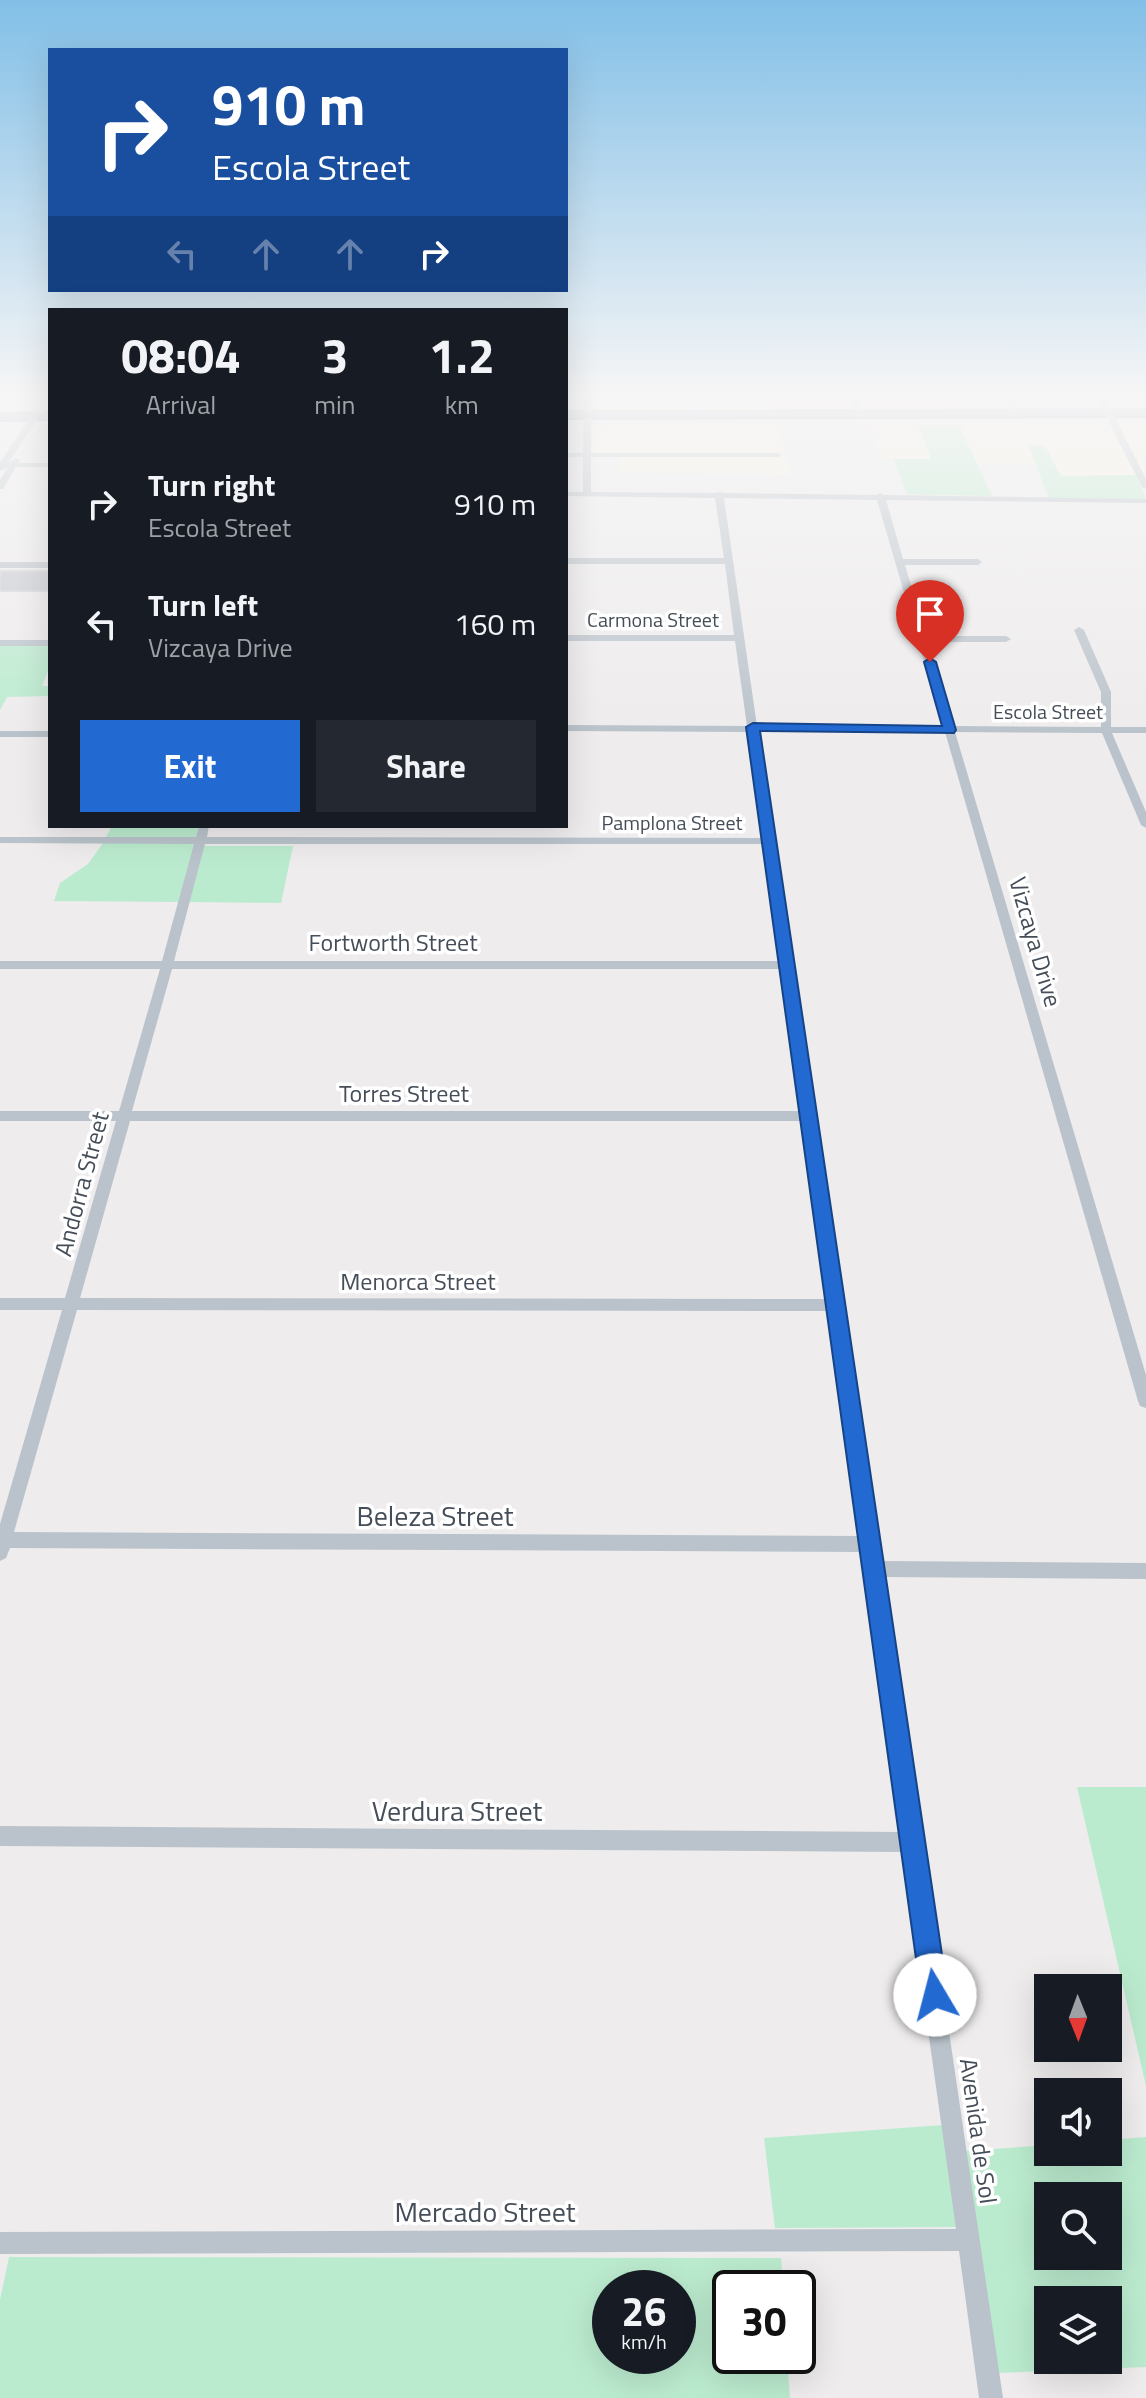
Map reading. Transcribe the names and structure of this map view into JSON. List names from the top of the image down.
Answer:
{
  "streets": {
    "street": [
      "Carmona Street",
      "Escola Street",
      "Pamplona Street",
      "Vizcaya Drive",
      "Fortworth Street",
      "Torres Street",
      "Andorra Street",
      "Menorca Street",
      "Beleza Street",
      "Verdura Street",
      "Avenida de Sol",
      "Mercado Street"
    ]
  },
  "crossings": [
    ["Carmona Street", "Avenida de Sol"],
    ["Escola Street", "Vizcaya Drive"],
    ["Escola Street", "Avenida de Sol"],
    ["Pamplona Street", "Andorra Street"],
    ["Pamplona Street", "Avenida de Sol"],
    ["Fortworth Street", "Andorra Street"],
    ["Fortworth Street", "Avenida de Sol"],
    ["Torres Street", "Andorra Street"],
    ["Torres Street", "Avenida de Sol"],
    ["Andorra Street", "Menorca Street"],
    ["Andorra Street", "Beleza Street"],
    ["Menorca Street", "Avenida de Sol"],
    ["Beleza Street", "Avenida de Sol"],
    ["Verdura Street", "Avenida de Sol"],
    ["Avenida de Sol", "Mercado Street"]
  ],
  "north": "bottom",
  "page": {
    "turn": ["910 m", "Escola Street"],
    "eta": [
      "08:04",
      "Arrival",
      "3",
      "min",
      "1.2",
      "km"
    ],
    "list": [
      {
        "name": "Turn right",
        "note": "Escola Street",
        "value": "910 m"
      },
      {
        "name": "Turn left",
        "note": "Vizcaya Drive",
        "value": "160 m"
      }
    ],
    "buttons": ["Exit", "Share"],
    "speed": "26 km/h",
    "limit": "30"
  }
}
